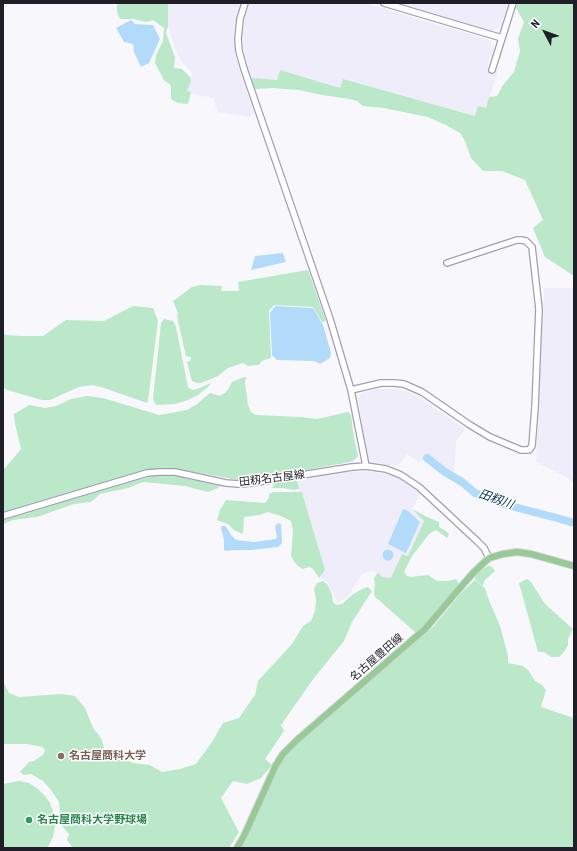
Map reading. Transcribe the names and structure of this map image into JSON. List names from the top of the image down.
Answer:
{
  "streets": {
    "main road": ["名古屋豊田線"],
    "street": ["田籾名古屋線"]
  },
  "crossings": [
    ["田籾名古屋線", "名古屋豊田線"]
  ],
  "water": ["田籾川"],
  "places": ["名古屋商科大学", "名古屋商科大学野球場"],
  "north": "top left"
}
